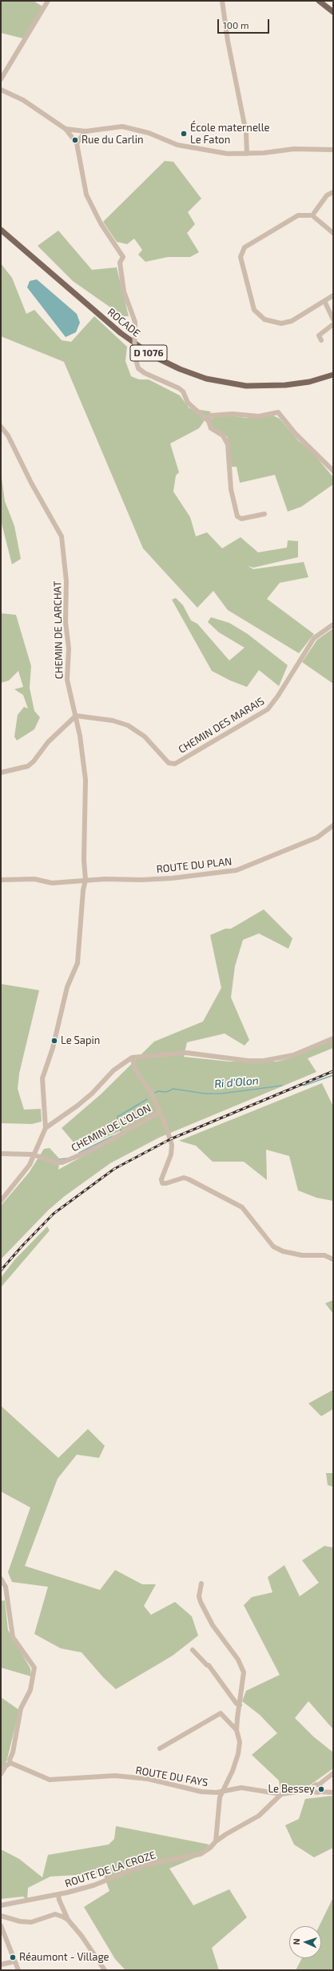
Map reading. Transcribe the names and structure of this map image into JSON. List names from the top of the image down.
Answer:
{
  "streets": {
    "main road": ["ROCADE", "D 1076"],
    "street": [
      "CHEMIN DE LARCHAT",
      "CHEMIN DES MARAIS",
      "ROUTE DU PLAN",
      "CHEMIN DE L'OLON",
      "ROUTE DU FAYS",
      "ROUTE DE LA CROZE"
    ]
  },
  "crossings": [
    ["CHEMIN DE LARCHAT", "CHEMIN DES MARAIS"],
    ["CHEMIN DE LARCHAT", "ROUTE DU PLAN"],
    ["ROUTE DU FAYS", "ROUTE DE LA CROZE"]
  ],
  "water": ["Ri d'Olon"],
  "places": [
    "École maternelle Le Faton",
    "Rue du Carlin",
    "Le Sapin",
    "Le Bessey",
    "Réaumont - Village"
  ],
  "scale_bar": "100 m",
  "north": "left"
}
